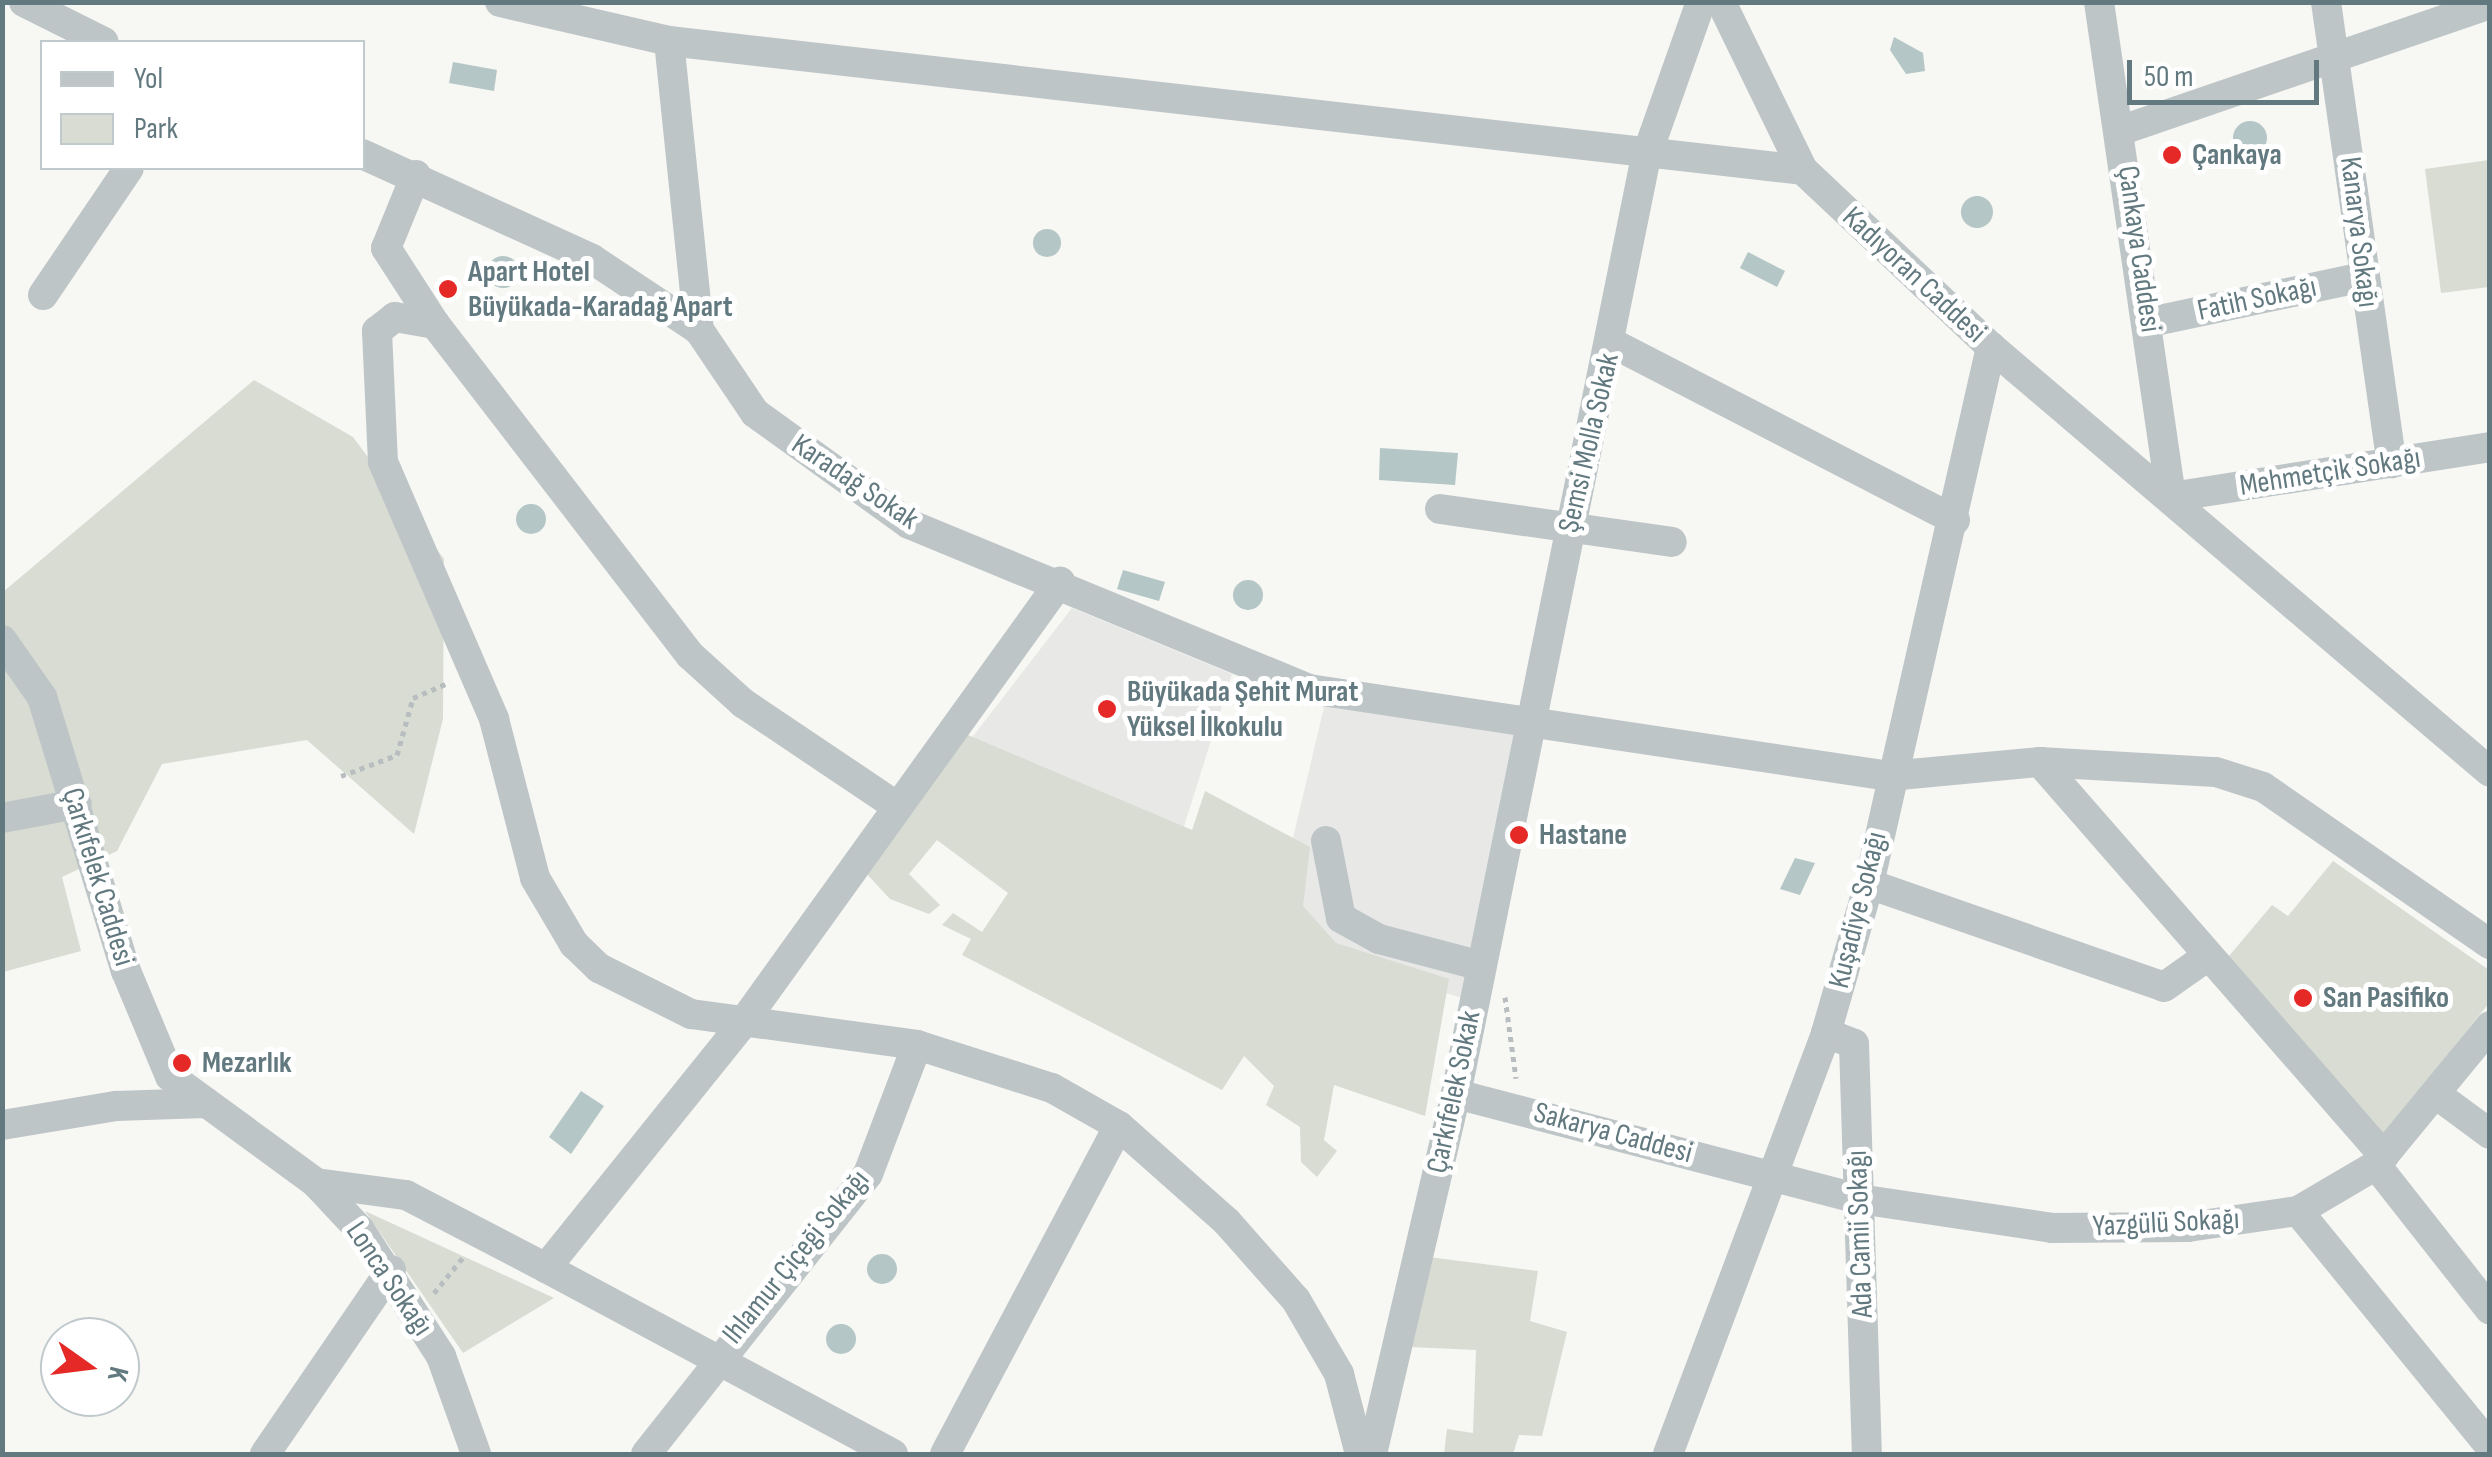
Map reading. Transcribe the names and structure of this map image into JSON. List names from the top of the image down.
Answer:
{
  "streets": {
    "street": [
      "Kanarya Sokağı",
      "Çankaya Caddesi",
      "Kadıyoran Caddesi",
      "Fatih Sokağı",
      "Şemsi Molla Sokak",
      "Mehmetçik Sokağı",
      "Karadağ Sokak",
      "Çarkıfelek Caddesi",
      "Kuşadiye Sokağı",
      "Çarkıfelek Sokak",
      "Sakarya Caddesi",
      "Yazgülü Sokağı",
      "Ada Camii Sokağı",
      "Ihlamur Çiçeği Sokağı",
      "Lonca Sokağı"
    ]
  },
  "crossings": [
    ["Kanarya Sokağı", "Fatih Sokağı"],
    ["Kanarya Sokağı", "Mehmetçik Sokağı"],
    ["Çankaya Caddesi", "Kadıyoran Caddesi"],
    ["Çankaya Caddesi", "Fatih Sokağı"],
    ["Çankaya Caddesi", "Mehmetçik Sokağı"],
    ["Kadıyoran Caddesi", "Mehmetçik Sokağı"],
    ["Kadıyoran Caddesi", "Kuşadiye Sokağı"],
    ["Şemsi Molla Sokak", "Karadağ Sokak"],
    ["Şemsi Molla Sokak", "Çarkıfelek Sokak"],
    ["Karadağ Sokak", "Kuşadiye Sokağı"],
    ["Karadağ Sokak", "Çarkıfelek Sokak"],
    ["Çarkıfelek Caddesi", "Lonca Sokağı"],
    ["Kuşadiye Sokağı", "Sakarya Caddesi"],
    ["Kuşadiye Sokağı", "Yazgülü Sokağı"],
    ["Kuşadiye Sokağı", "Ada Camii Sokağı"],
    ["Çarkıfelek Sokak", "Sakarya Caddesi"],
    ["Sakarya Caddesi", "Yazgülü Sokağı"],
    ["Yazgülü Sokağı", "Ada Camii Sokağı"]
  ],
  "places": [
    "Çankaya",
    "Apart Hotel Büyükada-Karadağ Apart",
    "Büyükada Şehit Murat Yüksel İlkokulu",
    "Hastane",
    "San Pasifiko",
    "Mezarlık"
  ],
  "legend": ["Yol", "Park"],
  "scale_bar": "50 m",
  "north": "right"
}
